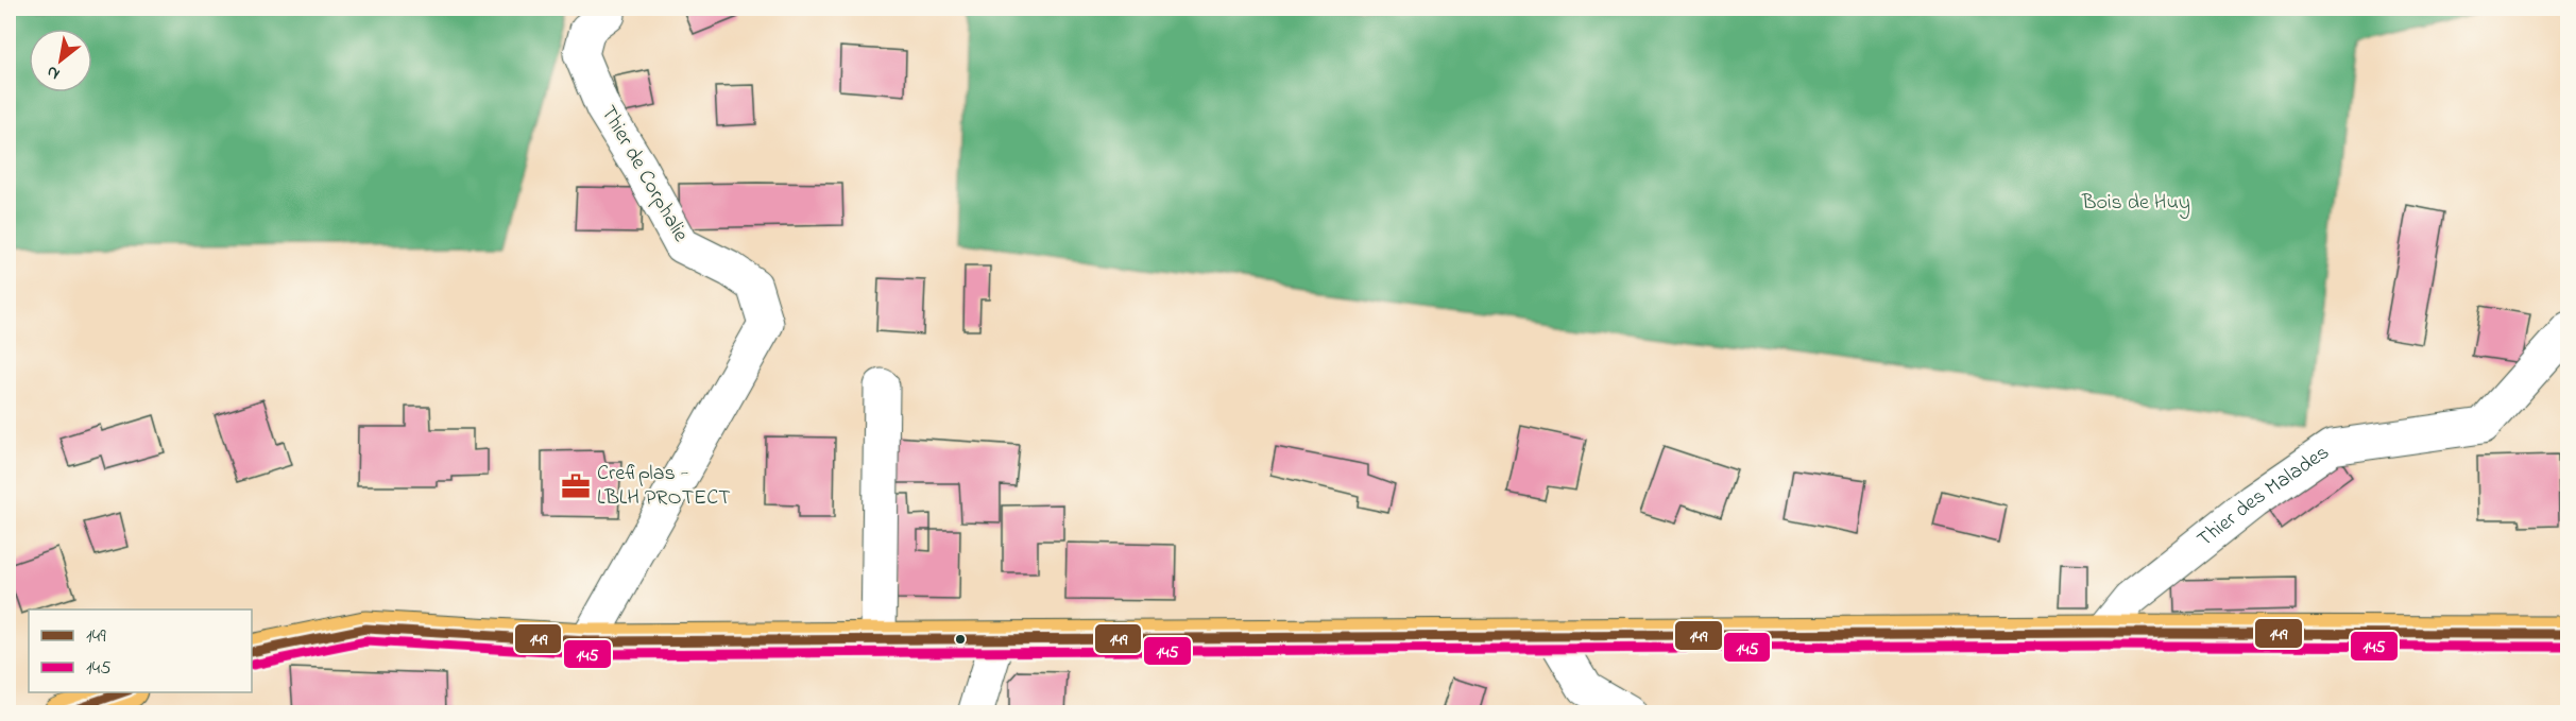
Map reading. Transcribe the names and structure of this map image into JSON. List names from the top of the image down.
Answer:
{
  "streets": {
    "street": ["Thier de Corphalie", "Thier des Malades"]
  },
  "parks": ["Bois de Huy"],
  "places": {
    "office": ["Crefiplas - LBLH PROTECT"]
  },
  "lines": ["transit line 149", "transit line 145"],
  "legend": ["149", "145"],
  "north": "bottom left"
}
